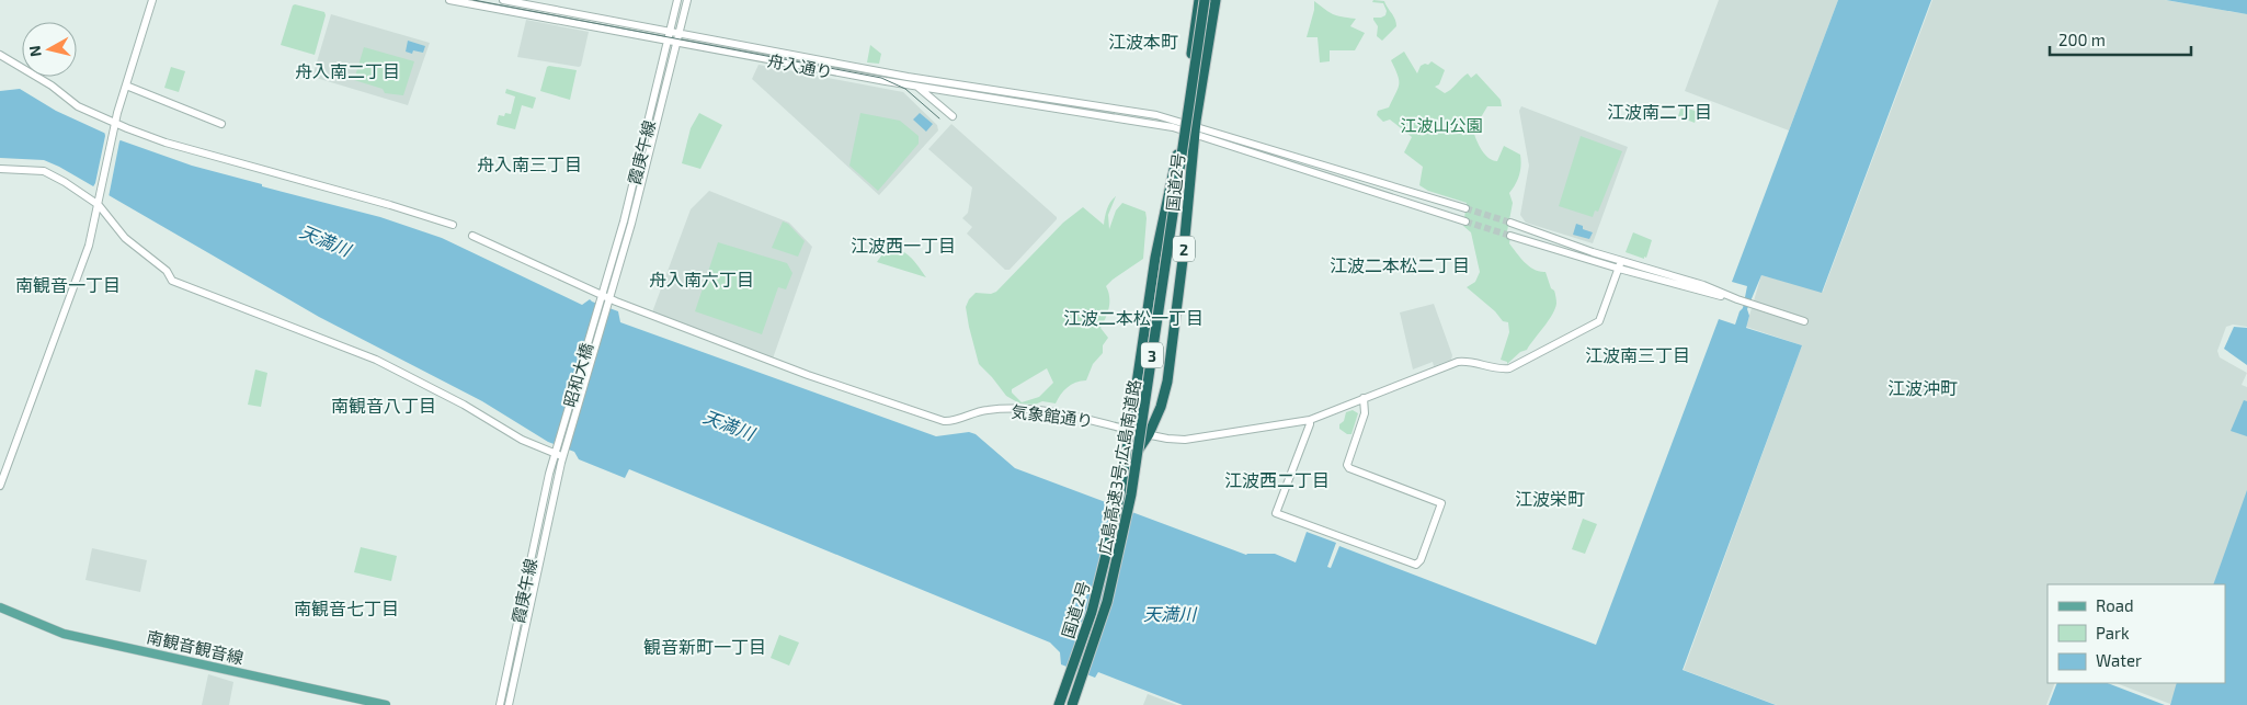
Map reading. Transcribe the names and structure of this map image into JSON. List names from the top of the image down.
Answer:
{
  "streets": {
    "highway": [
      "国道2号",
      "2",
      "3",
      "広島高速3号;広島南道路"
    ],
    "main road": ["南観音観音線"],
    "street": [
      "舟入通り",
      "霞庚午線",
      "昭和大橋",
      "気象館通り"
    ]
  },
  "crossings": [
    ["舟入通り", "霞庚午線"],
    ["舟入通り", "国道2号"],
    ["舟入通り", "昭和大橋"],
    ["霞庚午線", "昭和大橋"],
    ["霞庚午線", "気象館通り"],
    ["国道2号", "気象館通り"],
    ["昭和大橋", "気象館通り"]
  ],
  "districts": [
    "江波本町",
    "舟入南二丁目",
    "江波南二丁目",
    "舟入南三丁目",
    "江波西一丁目",
    "江波二本松二丁目",
    "舟入南六丁目",
    "南観音一丁目",
    "江波二本松一丁目",
    "江波南三丁目",
    "江波沖町",
    "南観音八丁目",
    "江波西二丁目",
    "江波栄町",
    "南観音七丁目",
    "観音新町一丁目"
  ],
  "water": ["天満川"],
  "parks": ["江波山公園"],
  "legend": ["Road", "Park", "Water"],
  "scale_bar": "200 m",
  "north": "left"
}
